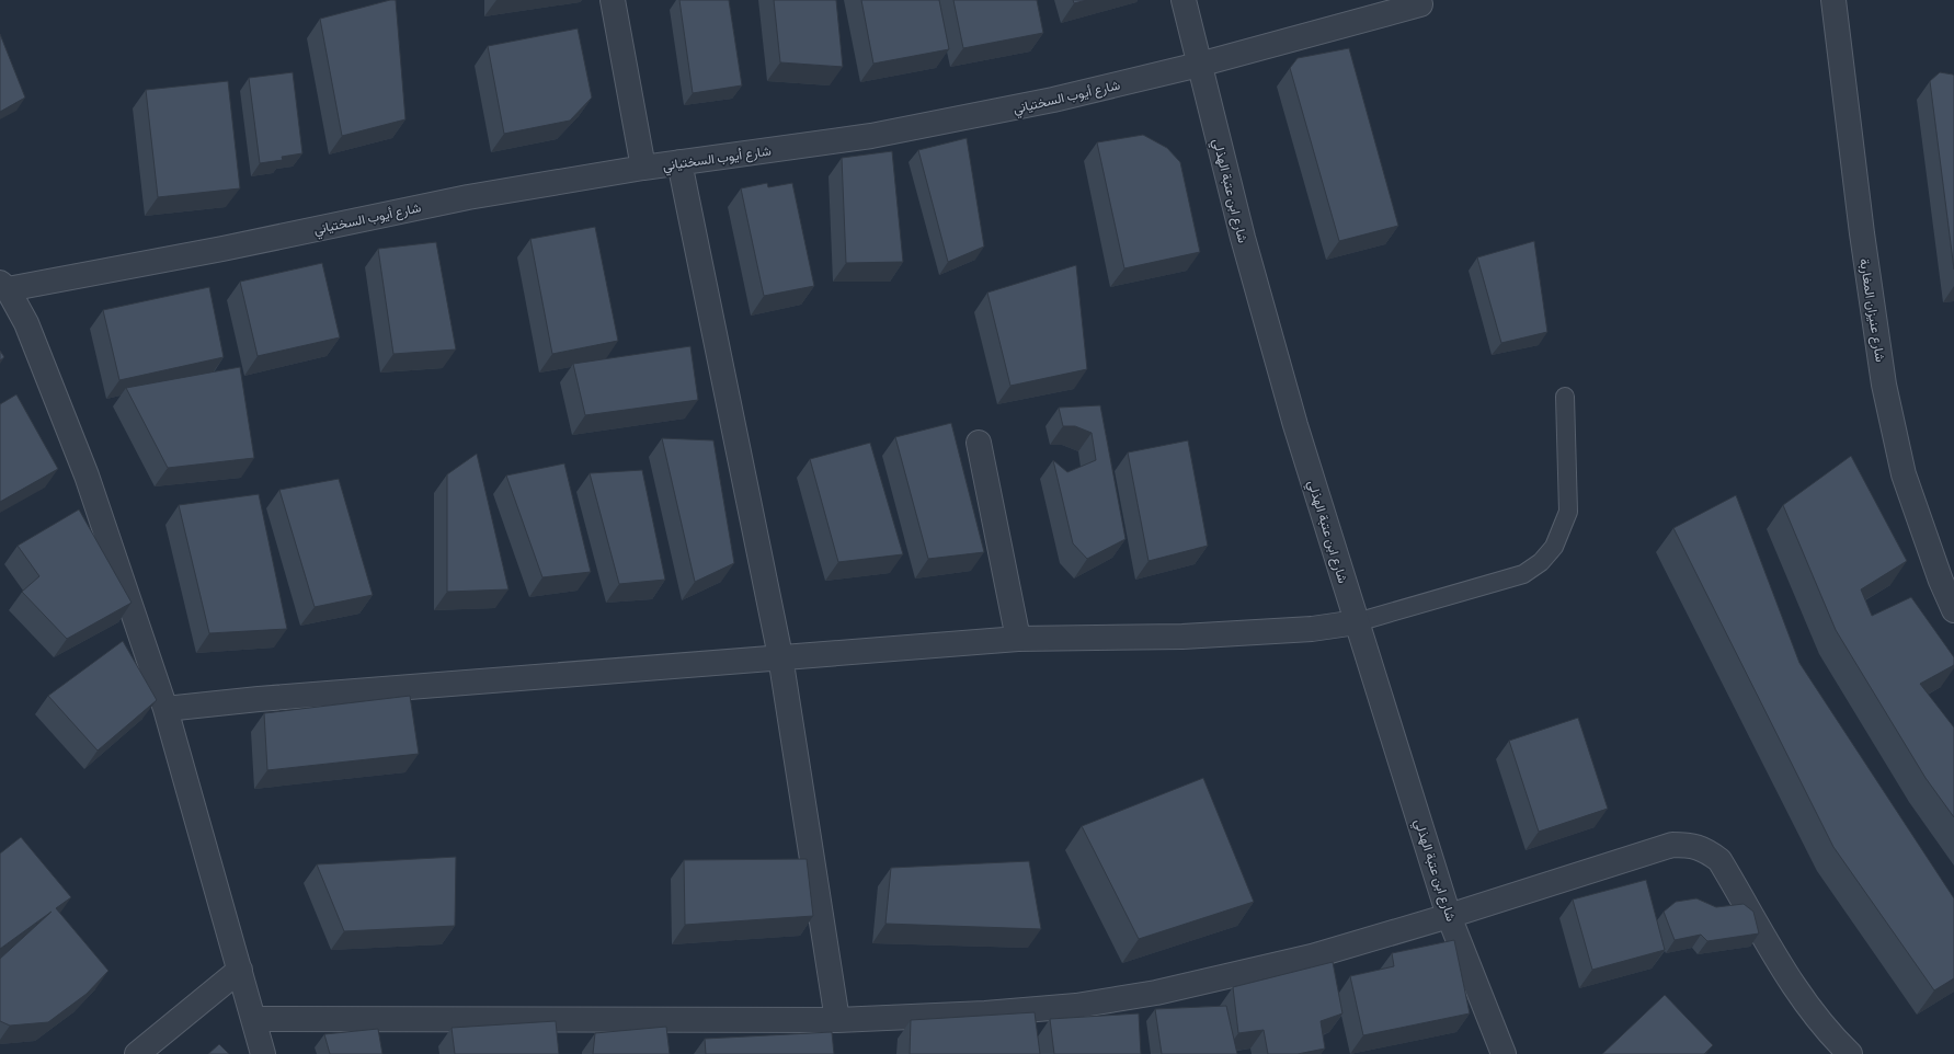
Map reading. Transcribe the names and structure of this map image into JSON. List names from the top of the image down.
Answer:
{
  "streets": {
    "street": ["شارع أيوب السختياني", "شارع ابن عتبة الهذلي", "شارع عنيزان المغاربة"]
  },
  "crossings": [
    ["شارع أيوب السختياني", "شارع ابن عتبة الهذلي"]
  ]
}
